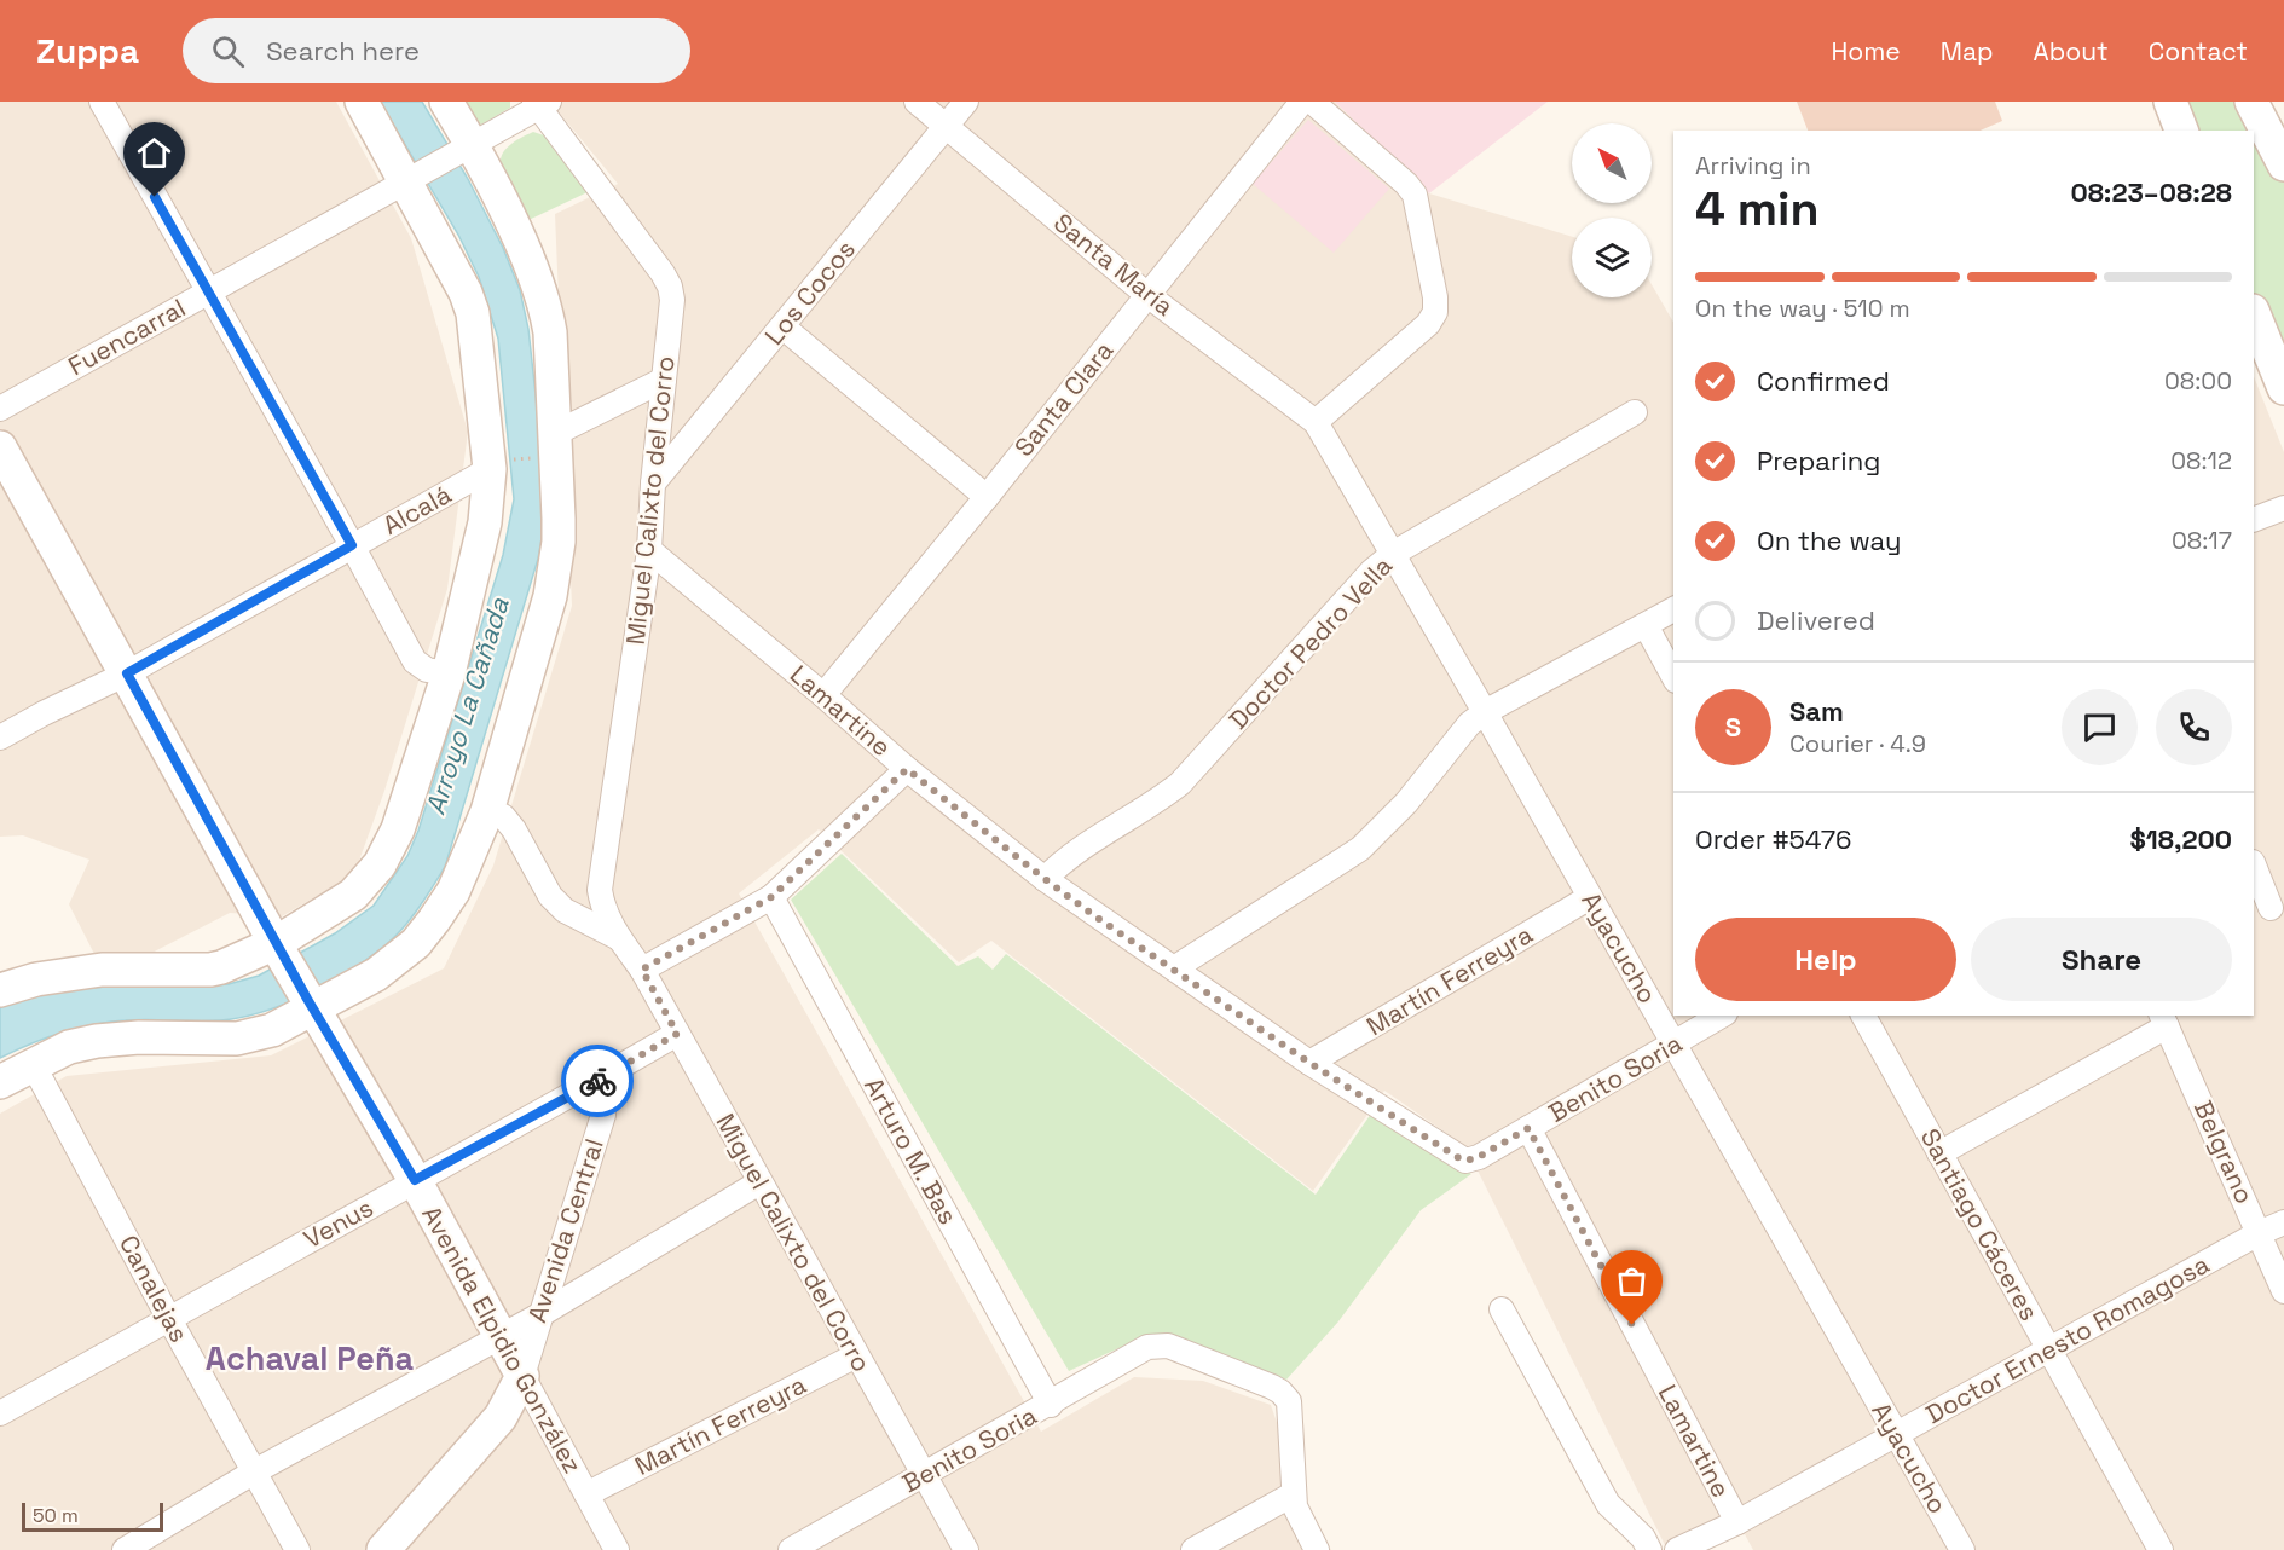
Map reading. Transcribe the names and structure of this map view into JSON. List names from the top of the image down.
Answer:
{
  "streets": {
    "main road": ["Avenida Central", "Avenida Elpidio González"],
    "street": [
      "Santa María",
      "Los Cocos",
      "Fuencarral",
      "Santa Clara",
      "Miguel Calixto del Corro",
      "Alcalá",
      "Doctor Pedro Vella",
      "Lamartine",
      "Ayacucho",
      "Martín Ferreyra",
      "Benito Soria",
      "Arturo M. Bas",
      "Belgrano",
      "Venus",
      "Santiago Cáceres",
      "Canalejas",
      "Doctor Ernesto Romagosa"
    ]
  },
  "crossings": [
    ["Santa María", "Los Cocos"],
    ["Santa María", "Santa Clara"],
    ["Santa María", "Ayacucho"],
    ["Los Cocos", "Miguel Calixto del Corro"],
    ["Santa Clara", "Lamartine"],
    ["Miguel Calixto del Corro", "Lamartine"],
    ["Miguel Calixto del Corro", "Martín Ferreyra"],
    ["Miguel Calixto del Corro", "Benito Soria"],
    ["Miguel Calixto del Corro", "Venus"],
    ["Alcalá", "Avenida Elpidio González"],
    ["Doctor Pedro Vella", "Lamartine"],
    ["Doctor Pedro Vella", "Ayacucho"],
    ["Lamartine", "Martín Ferreyra"],
    ["Lamartine", "Benito Soria"],
    ["Lamartine", "Doctor Ernesto Romagosa"],
    ["Ayacucho", "Martín Ferreyra"],
    ["Ayacucho", "Benito Soria"],
    ["Ayacucho", "Doctor Ernesto Romagosa"],
    ["Martín Ferreyra", "Avenida Elpidio González"],
    ["Benito Soria", "Arturo M. Bas"],
    ["Belgrano", "Doctor Ernesto Romagosa"],
    ["Venus", "Avenida Central"],
    ["Venus", "Canalejas"],
    ["Venus", "Avenida Elpidio González"],
    ["Santiago Cáceres", "Doctor Ernesto Romagosa"],
    ["Avenida Central", "Avenida Elpidio González"]
  ],
  "districts": ["Achaval Peña"],
  "water": ["Arroyo La Cañada"],
  "scale_bar": "50 m",
  "north": "top left",
  "page": {
    "header": "Zuppa",
    "search": "Search here",
    "nav": [
      "Home",
      "Map",
      "About",
      "Contact"
    ],
    "heading": ["4 min", "Arriving in", "08:23–08:28"],
    "panel": [
      "Sam",
      "Courier · 4.9",
      "Order #5476",
      "$18,200"
    ],
    "bar": "On the way · 510 m",
    "list": [
      ["Confirmed", "08:00"],
      ["Preparing", "08:12"],
      ["On the way", "08:17"],
      "Delivered"
    ],
    "round": "S",
    "buttons": ["Help", "Share"],
    "scale": "50 m"
  }
}
